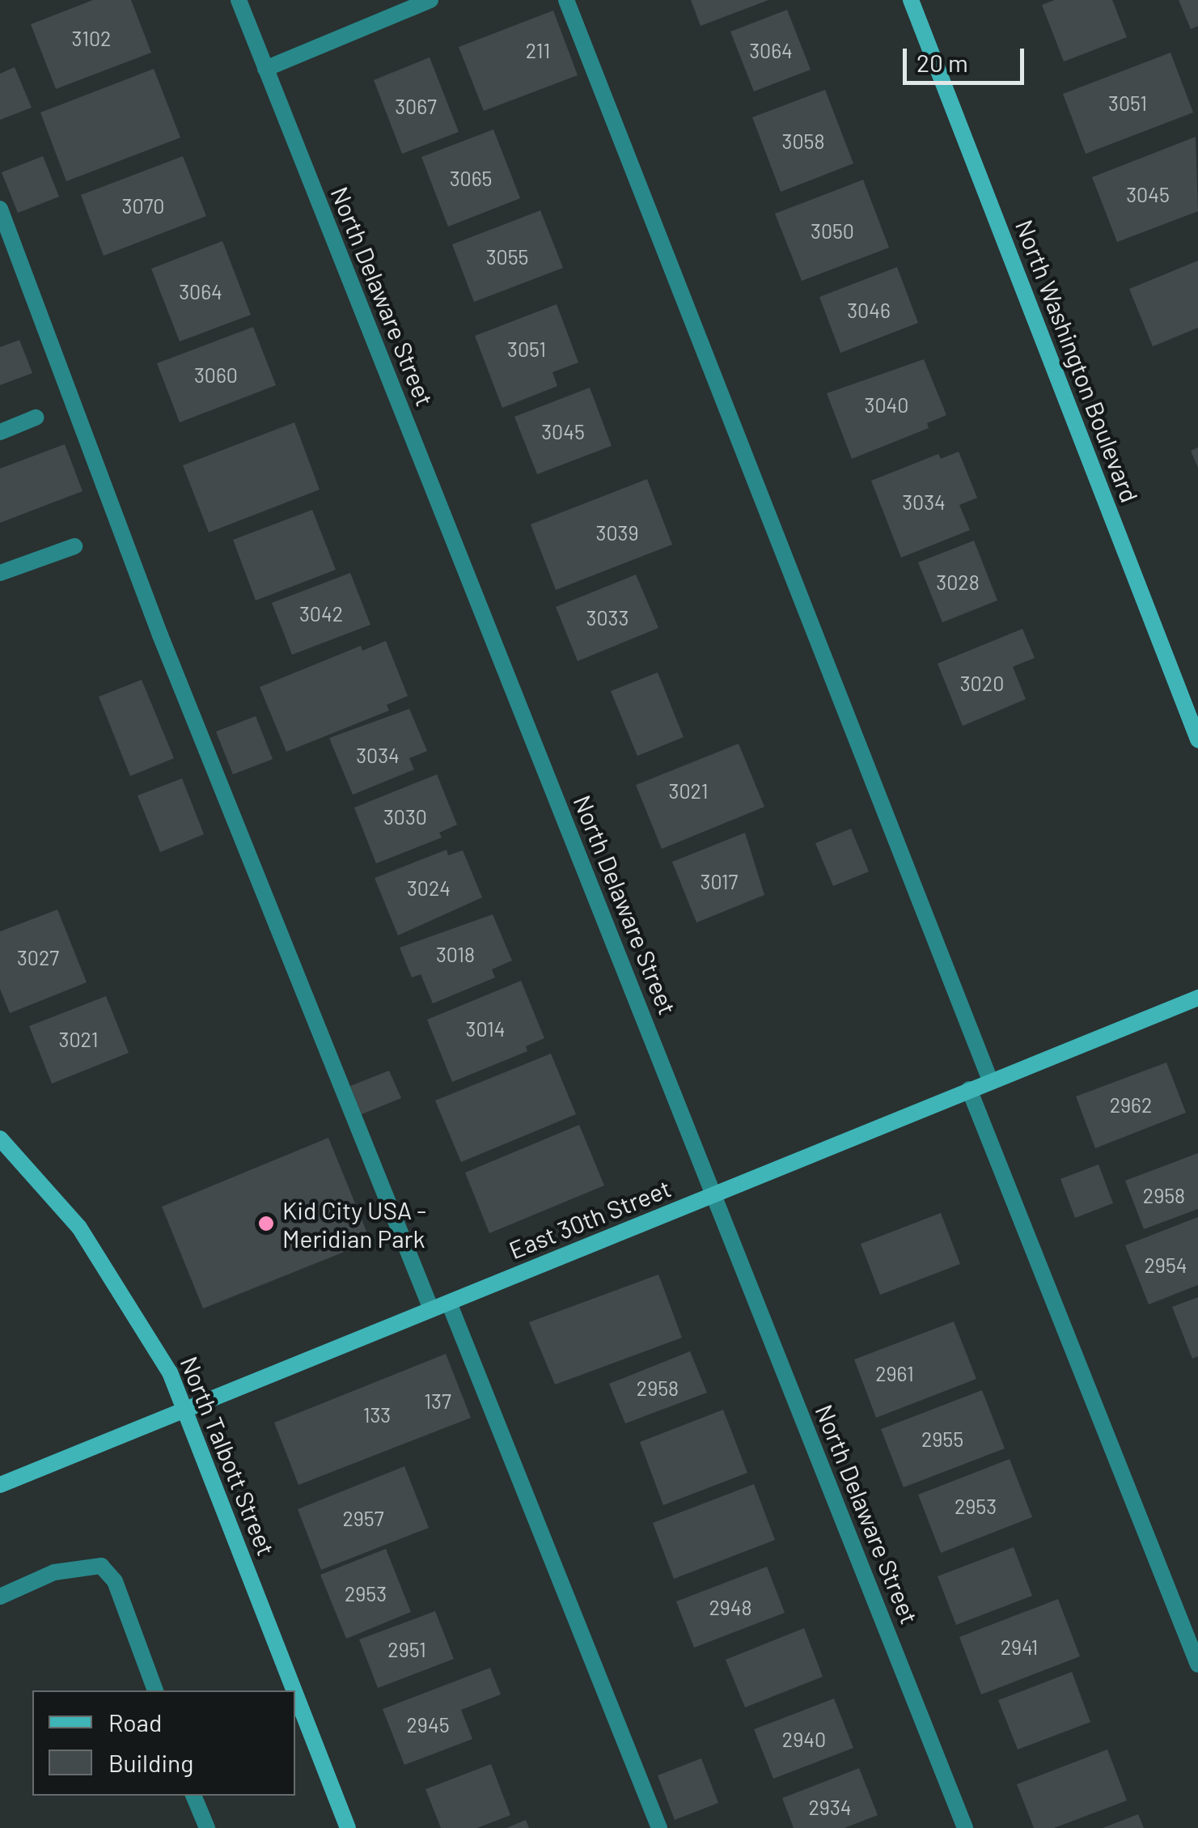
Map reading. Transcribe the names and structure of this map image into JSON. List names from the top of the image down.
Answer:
{
  "streets": {
    "street": [
      "North Delaware Street",
      "North Washington Boulevard",
      "East 30th Street",
      "North Talbott Street"
    ]
  },
  "crossings": [
    ["North Delaware Street", "East 30th Street"],
    ["East 30th Street", "North Talbott Street"]
  ],
  "places": ["Kid City USA - Meridian Park"],
  "house_numbers": [
    "3102",
    "211",
    "3064",
    "3051",
    "3067",
    "3058",
    "3065",
    "3045",
    "3070",
    "3050",
    "3055",
    "3064",
    "3046",
    "3051",
    "3060",
    "3040",
    "3045",
    "3034",
    "3039",
    "3028",
    "3042",
    "3033",
    "3020",
    "3034",
    "3021",
    "3030",
    "3017",
    "3024",
    "3018",
    "3027",
    "3014",
    "3021",
    "2962",
    "2958",
    "2954",
    "2961",
    "2958",
    "137",
    "133",
    "2955",
    "2953",
    "2957",
    "2953",
    "2948",
    "2941",
    "2951",
    "2945",
    "2940",
    "2934"
  ],
  "legend": ["Road", "Building"],
  "scale_bar": "20 m"
}
